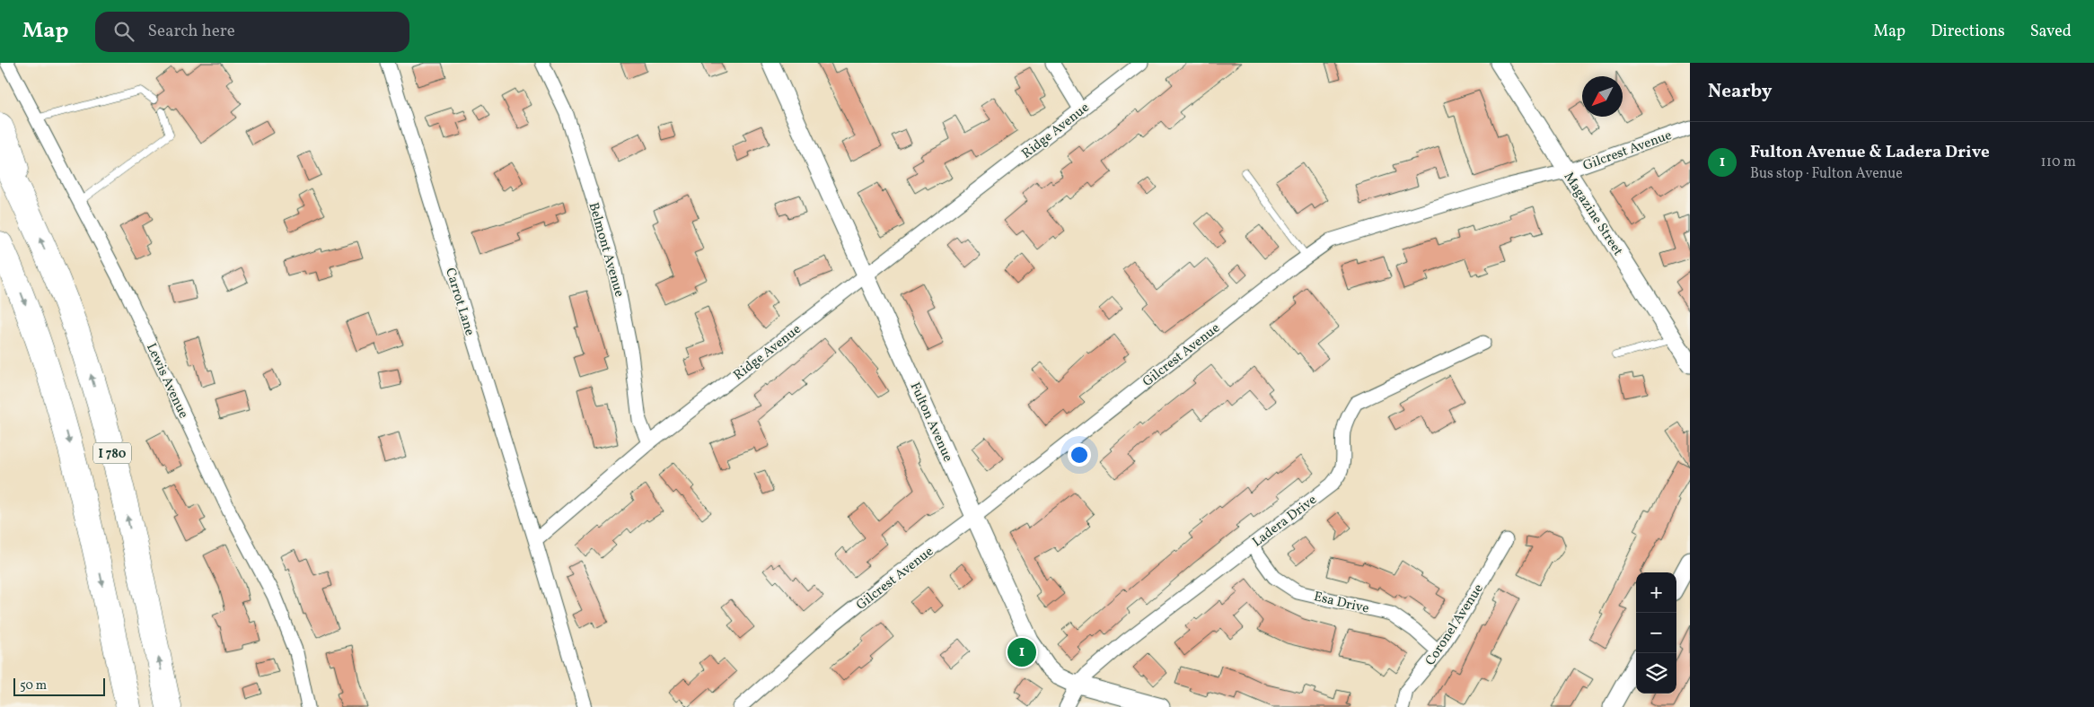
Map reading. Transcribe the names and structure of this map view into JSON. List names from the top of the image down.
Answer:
{
  "streets": {
    "highway": ["I 780"],
    "street": [
      "Ridge Avenue",
      "Gilcrest Avenue",
      "Magazine Street",
      "Belmont Avenue",
      "Carrot Lane",
      "Lewis Avenue",
      "Fulton Avenue",
      "Ladera Drive",
      "Esa Drive",
      "Coronel Avenue"
    ]
  },
  "crossings": [
    ["Ridge Avenue", "Belmont Avenue"],
    ["Ridge Avenue", "Carrot Lane"],
    ["Ridge Avenue", "Fulton Avenue"],
    ["Gilcrest Avenue", "Magazine Street"],
    ["Gilcrest Avenue", "Fulton Avenue"],
    ["Fulton Avenue", "Ladera Drive"],
    ["Ladera Drive", "Esa Drive"],
    ["Esa Drive", "Coronel Avenue"]
  ],
  "scale_bar": "50 m",
  "north": "bottom left",
  "page": {
    "header": "Map",
    "search": "Search here",
    "nav": ["Map", "Directions", "Saved"],
    "heading": "Nearby",
    "list": [
      {
        "mark": "1",
        "name": "Fulton Avenue & Ladera Drive",
        "note": "Bus stop · Fulton Avenue",
        "value": "110 m"
      }
    ],
    "map_buttons": ["+", "−"],
    "pins": "1",
    "scale": "50 m"
  }
}
